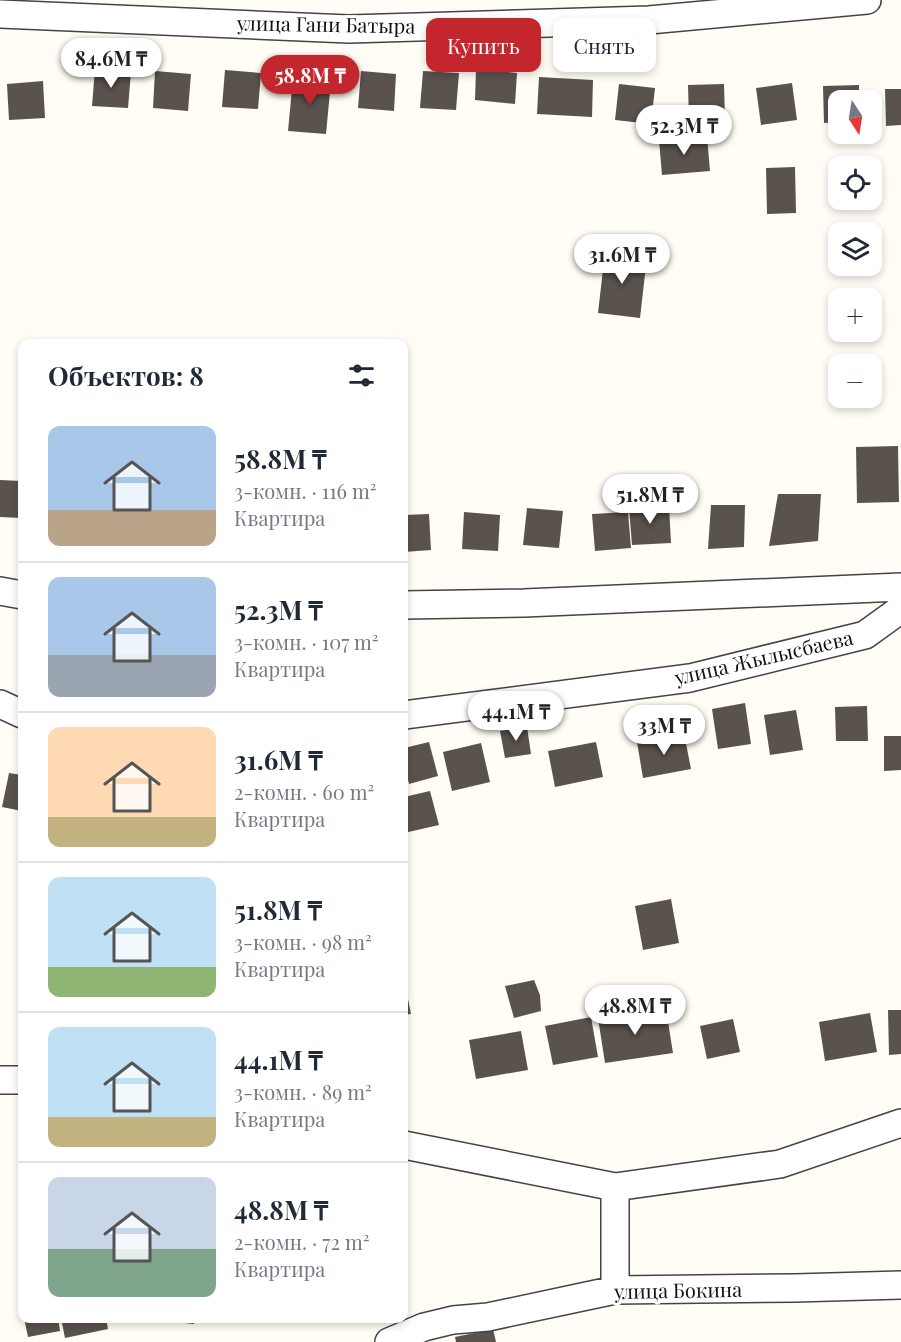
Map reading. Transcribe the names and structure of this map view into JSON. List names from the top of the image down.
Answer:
{
  "streets": {
    "street": ["улица Гани Батыра", "улица Жылысбаева", "улица Бокина"]
  },
  "north": "bottom",
  "page": {
    "chip": ["Купить", "Снять"],
    "price": [
      "84.6M ₸",
      "58.8M ₸",
      "52.3M ₸",
      "31.6M ₸",
      "51.8M ₸",
      "44.1M ₸",
      "33M ₸",
      "48.8M ₸"
    ],
    "map_buttons": ["+", "−"],
    "heading": "Объектов: 8",
    "list": [
      {
        "name": "58.8M ₸",
        "note": "3-комн. · 116 m² · Квартира"
      },
      {
        "name": "52.3M ₸",
        "note": "3-комн. · 107 m² · Квартира"
      },
      {
        "name": "31.6M ₸",
        "note": "2-комн. · 60 m² · Квартира"
      },
      {
        "name": "51.8M ₸",
        "note": "3-комн. · 98 m² · Квартира"
      },
      {
        "name": "44.1M ₸",
        "note": "3-комн. · 89 m² · Квартира"
      },
      {
        "name": "48.8M ₸",
        "note": "2-комн. · 72 m² · Квартира"
      }
    ]
  }
}
